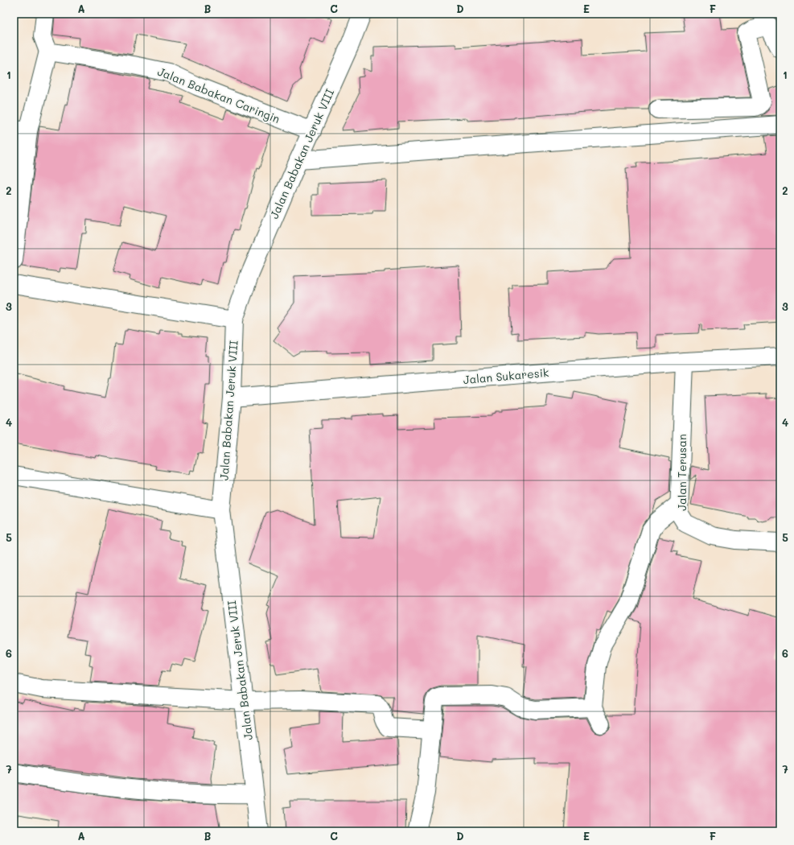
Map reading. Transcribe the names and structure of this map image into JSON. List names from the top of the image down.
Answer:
{
  "streets": {
    "street": [
      "Jalan Babakan Caringin",
      "Jalan Babakan Jeruk VIII",
      "Jalan Sukaresik",
      "Jalan Terusan"
    ]
  },
  "crossings": [
    ["Jalan Babakan Caringin", "Jalan Babakan Jeruk VIII"],
    ["Jalan Babakan Jeruk VIII", "Jalan Sukaresik"],
    ["Jalan Sukaresik", "Jalan Terusan"]
  ],
  "grid": {
    "columns": [
      "A",
      "B",
      "C",
      "D",
      "E",
      "F"
    ],
    "rows": [
      "1",
      "2",
      "3",
      "4",
      "5",
      "6",
      "7"
    ]
  }
}
